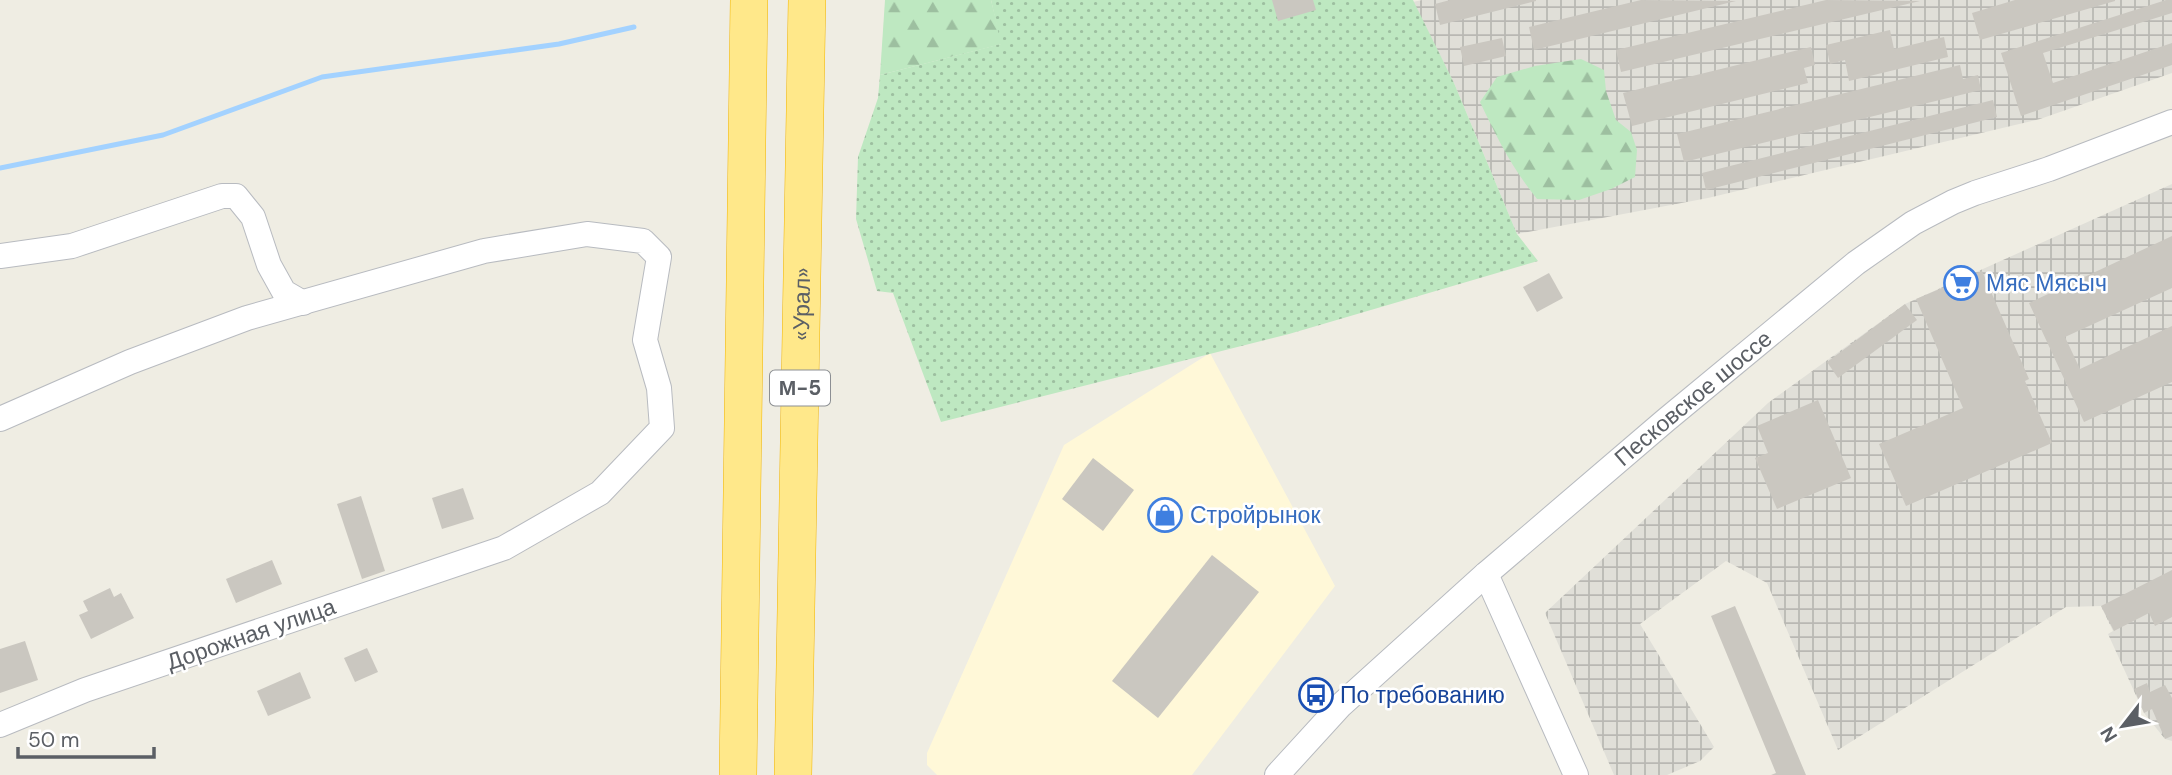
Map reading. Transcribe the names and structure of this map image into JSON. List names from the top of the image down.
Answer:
{
  "streets": {
    "highway": ["«Урал»", "М-5"],
    "street": ["Песковское шоссе", "Дорожная улица"]
  },
  "places": {
    "supermarket": ["Мяс Мясыч"],
    "shop": ["Стройрынок"],
    "bus stop": ["По требованию"]
  },
  "scale_bar": "50 m",
  "north": "bottom left"
}
